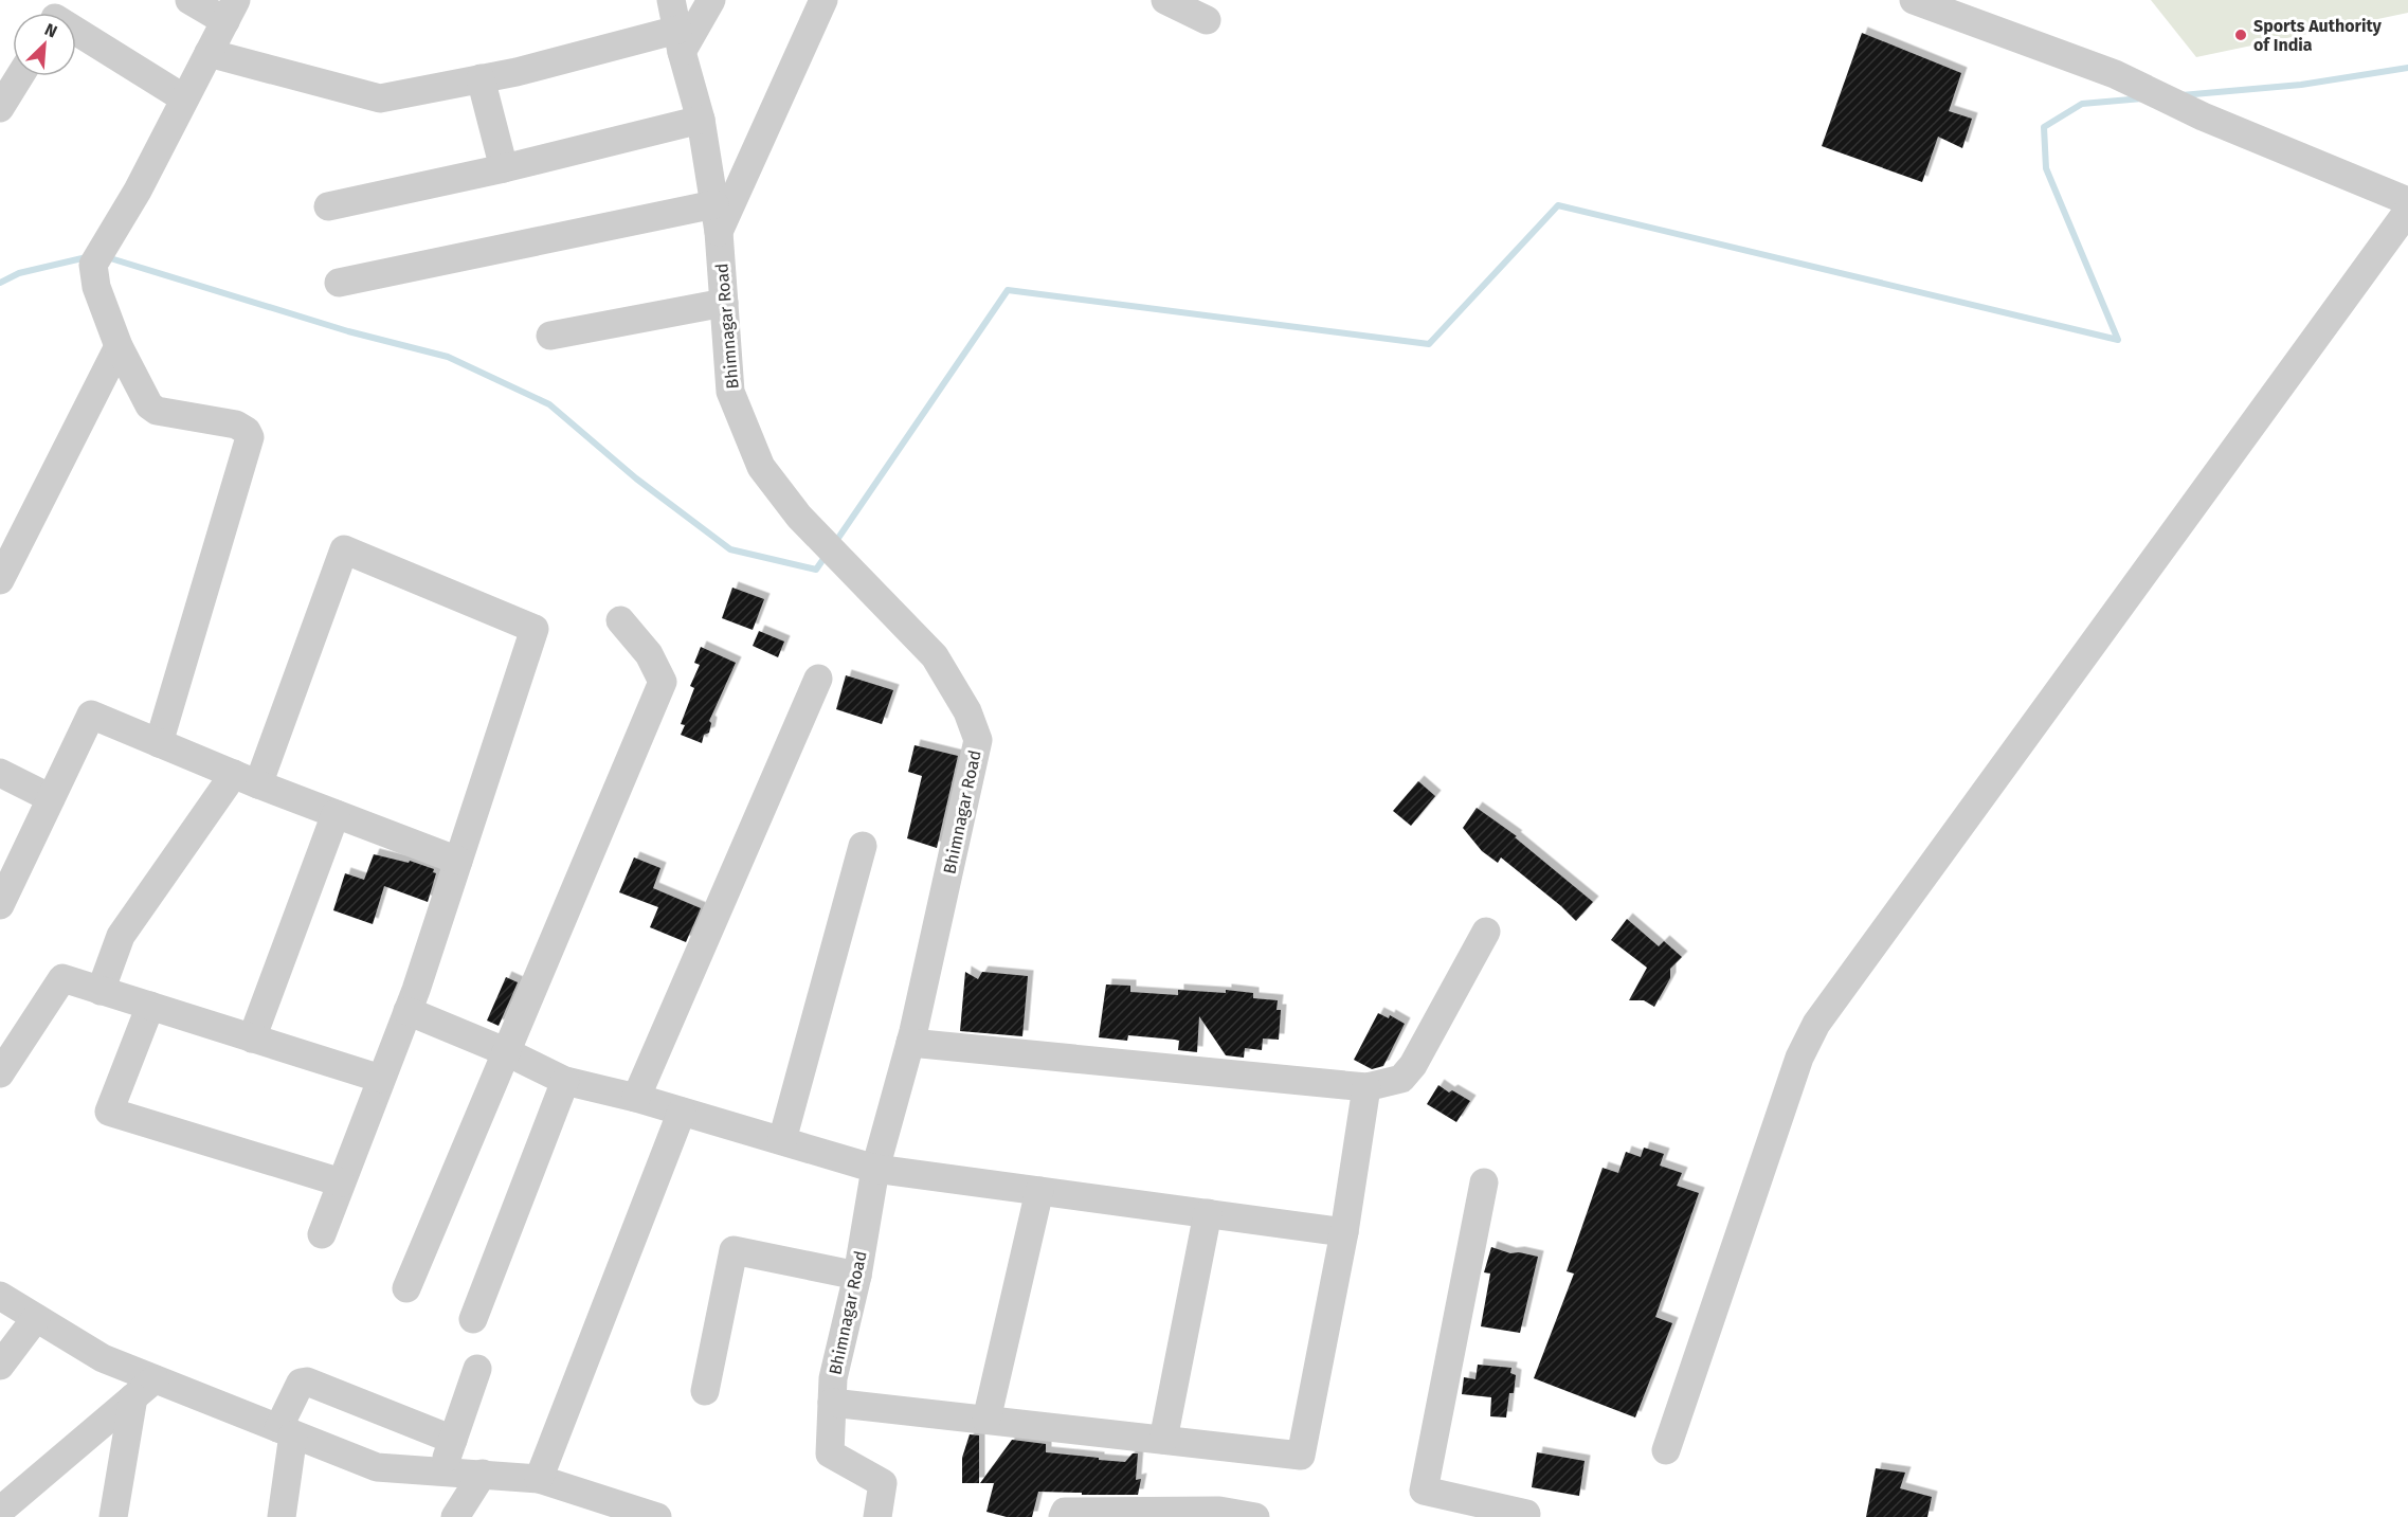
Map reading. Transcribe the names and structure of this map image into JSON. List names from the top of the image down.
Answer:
{
  "streets": {
    "street": ["Bhimnagar Road"]
  },
  "places": ["Sports Authority of India"],
  "north": "top right"
}
